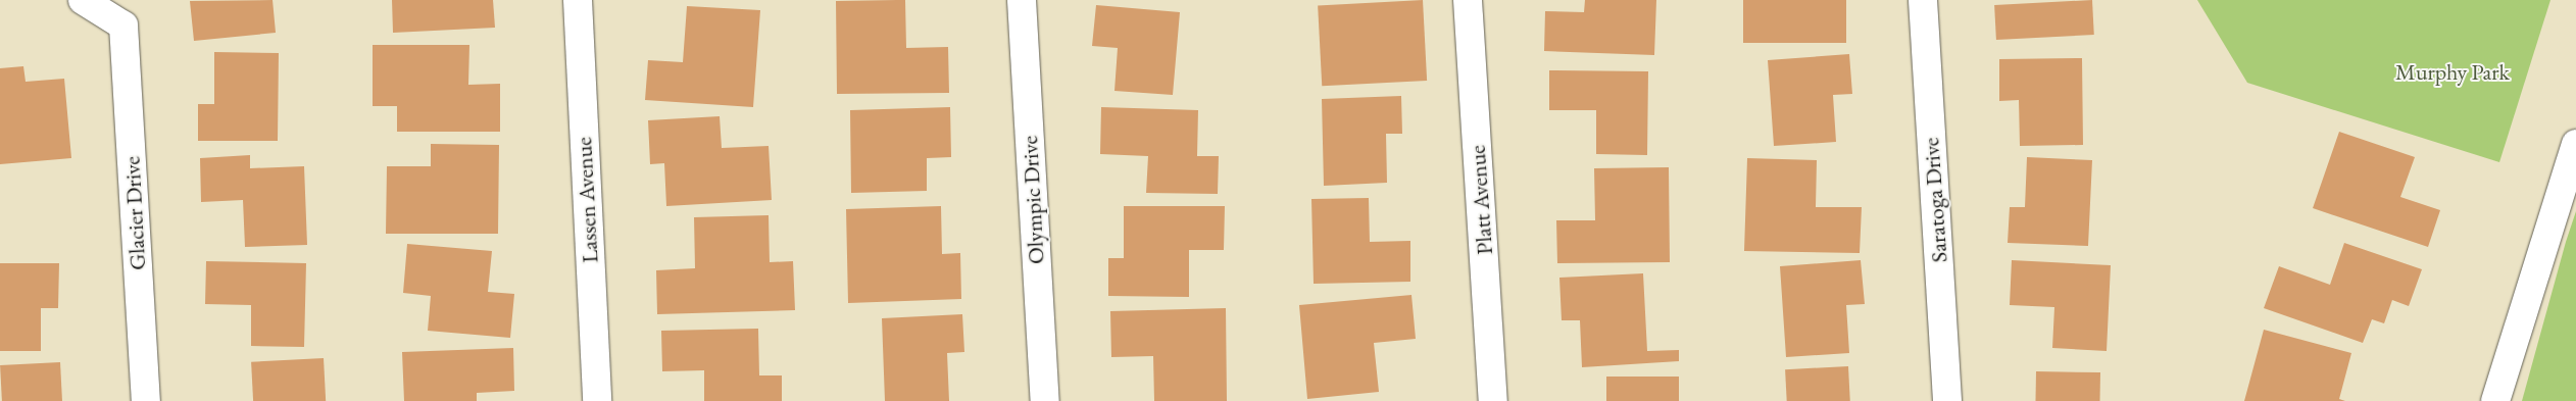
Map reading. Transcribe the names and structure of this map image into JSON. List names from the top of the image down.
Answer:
{
  "streets": {
    "street": [
      "Lassen Avenue",
      "Olympic Drive",
      "Platt Avenue",
      "Saratoga Drive",
      "Glacier Drive"
    ]
  },
  "parks": ["Murphy Park"]
}
